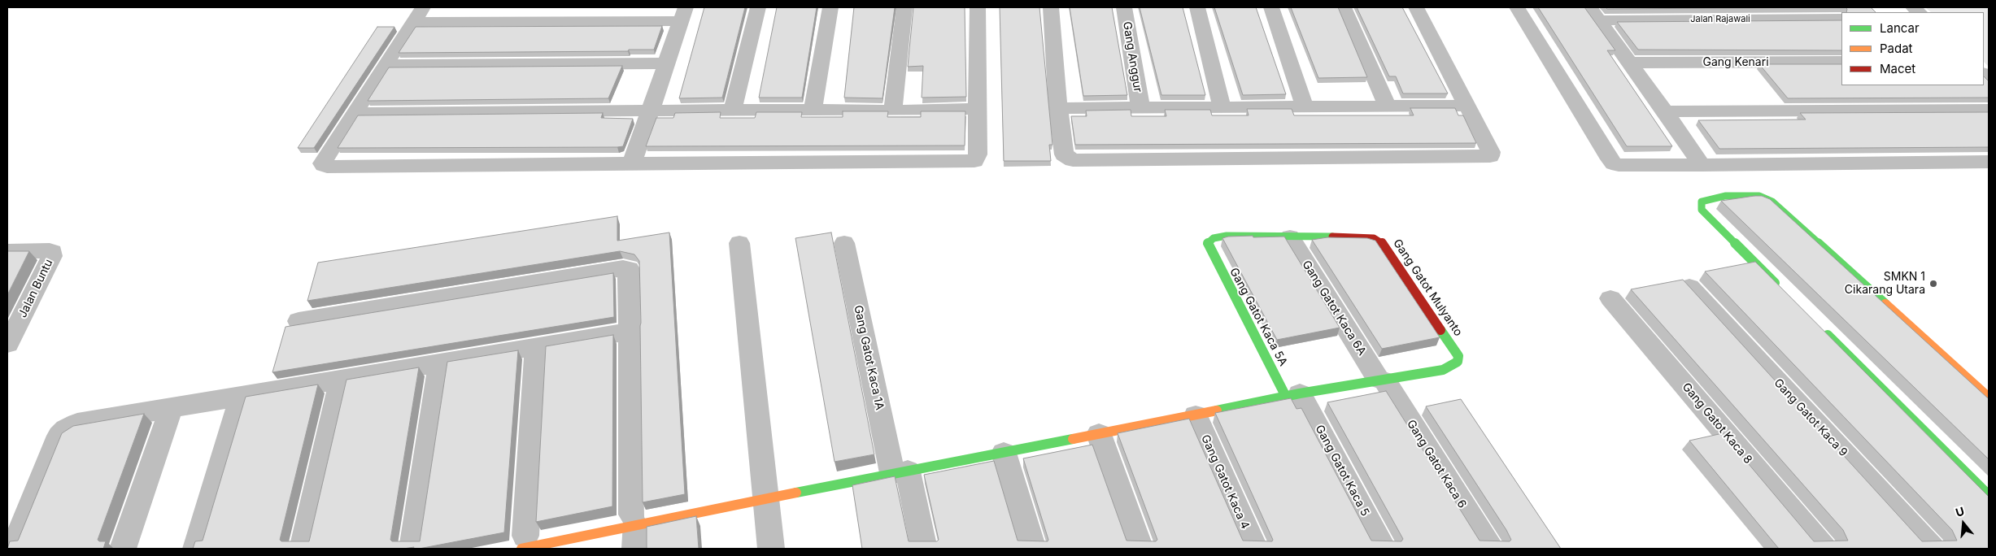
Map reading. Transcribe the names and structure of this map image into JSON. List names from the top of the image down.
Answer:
{
  "streets": {
    "street": [
      "Jalan Rajawali",
      "Gang Anggur",
      "Gang Kenari",
      "Gang Gatot Mulyanto",
      "Jalan Buntu",
      "Gang Gatot Kaca 6A",
      "Gang Gatot Kaca 5A",
      "Gang Gatot Kaca 1A",
      "Gang Gatot Kaca 9",
      "Gang Gatot Kaca 8",
      "Gang Gatot Kaca 6",
      "Gang Gatot Kaca 5",
      "Gang Gatot Kaca 4"
    ]
  },
  "crossings": [
    ["Gang Gatot Mulyanto", "Gang Gatot Kaca 6A"],
    ["Gang Gatot Mulyanto", "Gang Gatot Kaca 5A"],
    ["Gang Gatot Mulyanto", "Gang Gatot Kaca 6"],
    ["Gang Gatot Kaca 6A", "Gang Gatot Kaca 5A"],
    ["Gang Gatot Kaca 6A", "Gang Gatot Kaca 6"],
    ["Gang Gatot Kaca 5A", "Gang Gatot Kaca 5"]
  ],
  "places": ["SMKN 1 Cikarang Utara"],
  "legend": ["Lancar", "Padat", "Macet"],
  "north": "top"
}
